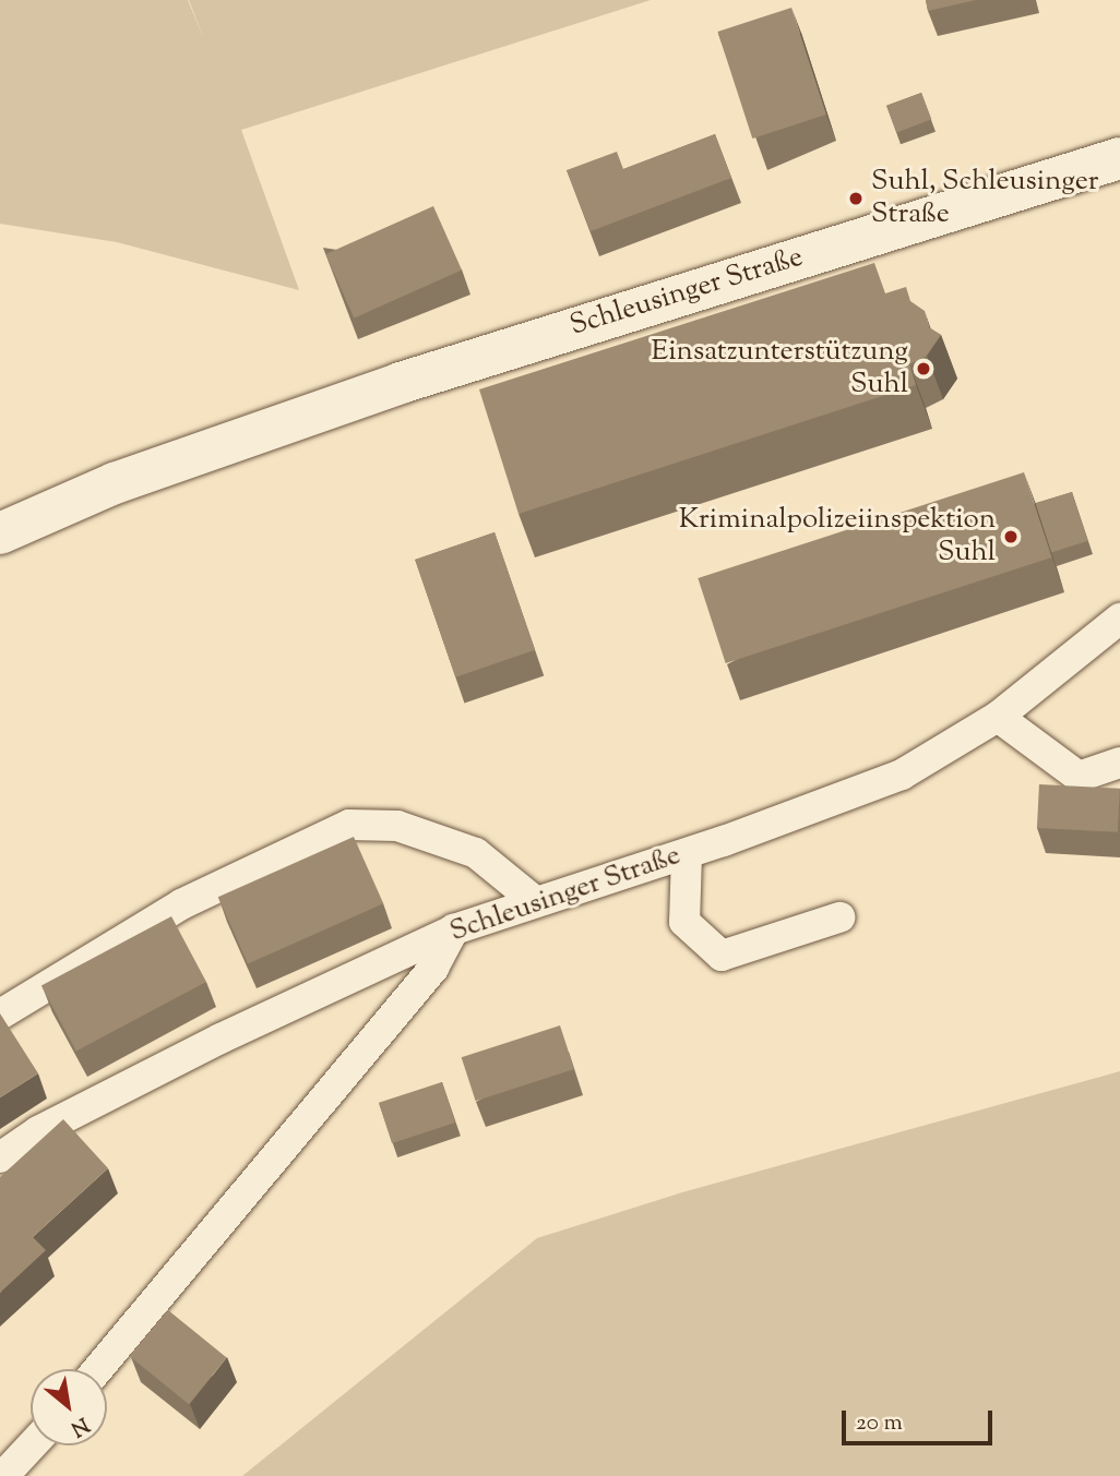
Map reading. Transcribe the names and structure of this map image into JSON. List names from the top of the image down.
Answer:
{
  "streets": {
    "main road": ["Schleusinger Straße"]
  },
  "places": ["Suhl, Schleusinger Straße", "Einsatzunterstützung Suhl", "Kriminalpolizeiinspektion Suhl"],
  "scale_bar": "20 m",
  "north": "bottom right"
}
